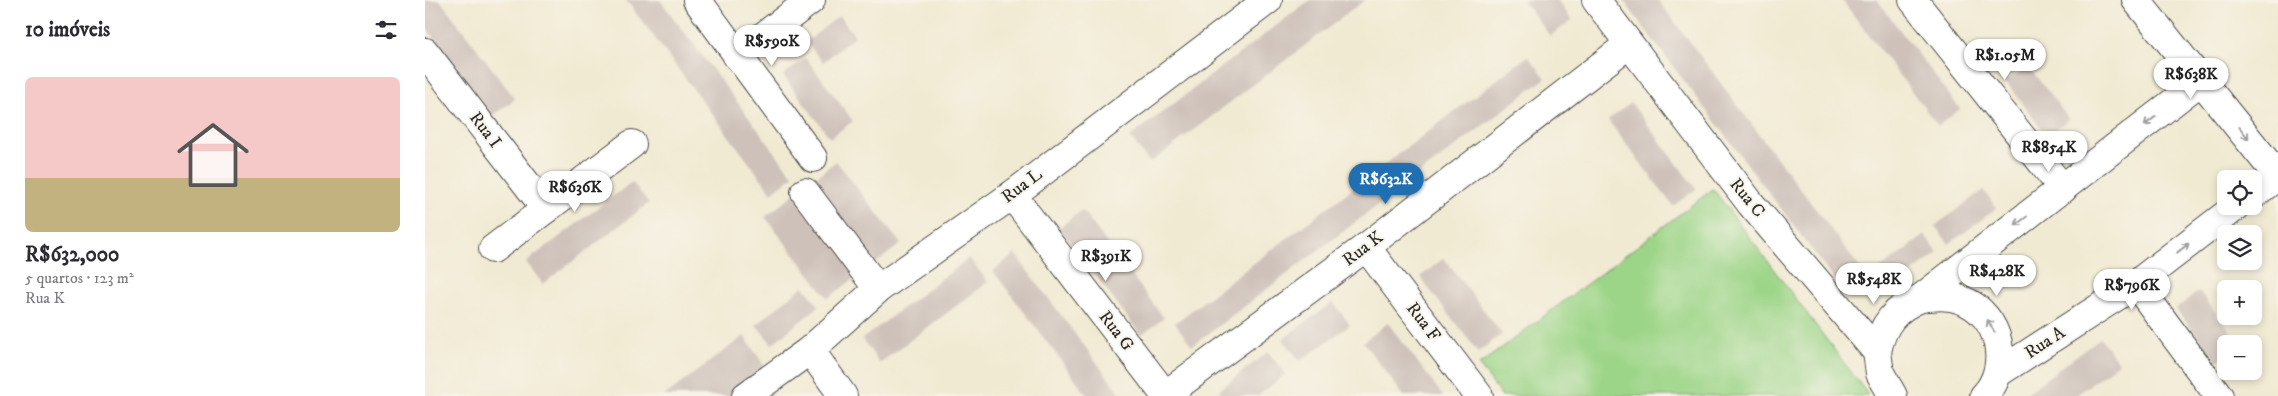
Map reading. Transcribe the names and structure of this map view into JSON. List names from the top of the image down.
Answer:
{
  "streets": {
    "street": [
      "Rua I",
      "Rua L",
      "Rua C",
      "Rua K",
      "Rua F",
      "Rua G",
      "Rua A"
    ]
  },
  "crossings": [
    ["Rua L", "Rua G"],
    ["Rua C", "Rua K"],
    ["Rua C", "Rua A"],
    ["Rua K", "Rua F"],
    ["Rua K", "Rua G"]
  ],
  "page": {
    "heading": "10 imóveis",
    "price": [
      "R$590K",
      "R$1.05M",
      "R$638K",
      "R$854K",
      "R$632K",
      "R$636K",
      "R$391K",
      "R$428K",
      "R$548K",
      "R$796K"
    ],
    "list": [
      {
        "name": "R$632,000",
        "note": "5 quartos · 123 m² · Rua K"
      }
    ],
    "map_buttons": ["+", "−"]
  }
}
